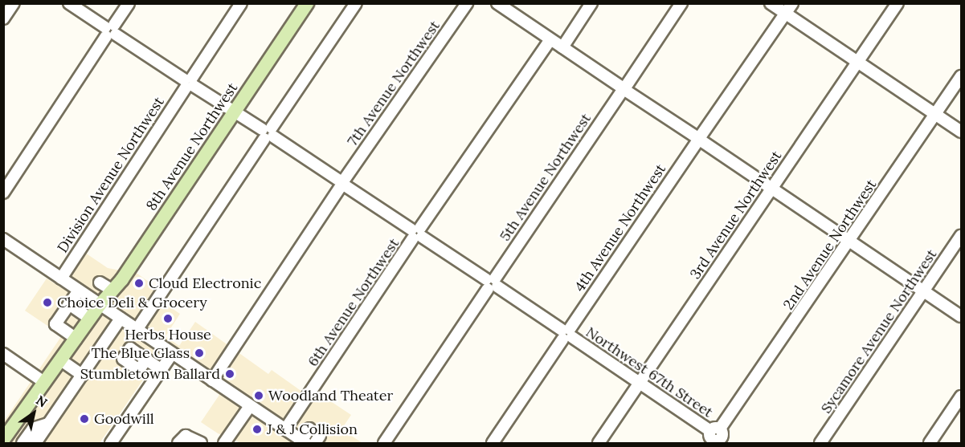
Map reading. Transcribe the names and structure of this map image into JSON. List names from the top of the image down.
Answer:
{
  "streets": {
    "main road": ["8th Avenue Northwest"],
    "street": [
      "7th Avenue Northwest",
      "Division Avenue Northwest",
      "5th Avenue Northwest",
      "3rd Avenue Northwest",
      "4th Avenue Northwest",
      "2nd Avenue Northwest",
      "6th Avenue Northwest",
      "Sycamore Avenue Northwest",
      "Northwest 67th Street"
    ]
  },
  "crossings": [
    ["7th Avenue Northwest", "Northwest 67th Street"],
    ["8th Avenue Northwest", "Northwest 67th Street"],
    ["Division Avenue Northwest", "Northwest 67th Street"],
    ["5th Avenue Northwest", "Northwest 67th Street"],
    ["3rd Avenue Northwest", "Northwest 67th Street"],
    ["4th Avenue Northwest", "Northwest 67th Street"],
    ["2nd Avenue Northwest", "Northwest 67th Street"],
    ["6th Avenue Northwest", "Northwest 67th Street"]
  ],
  "places": [
    "Cloud Electronic",
    "Choice Deli & Grocery",
    "Herbs House",
    "The Blue Glass",
    "Stumbletown Ballard",
    "Woodland Theater",
    "Goodwill",
    "J & J Collision"
  ],
  "north": "top right"
}
